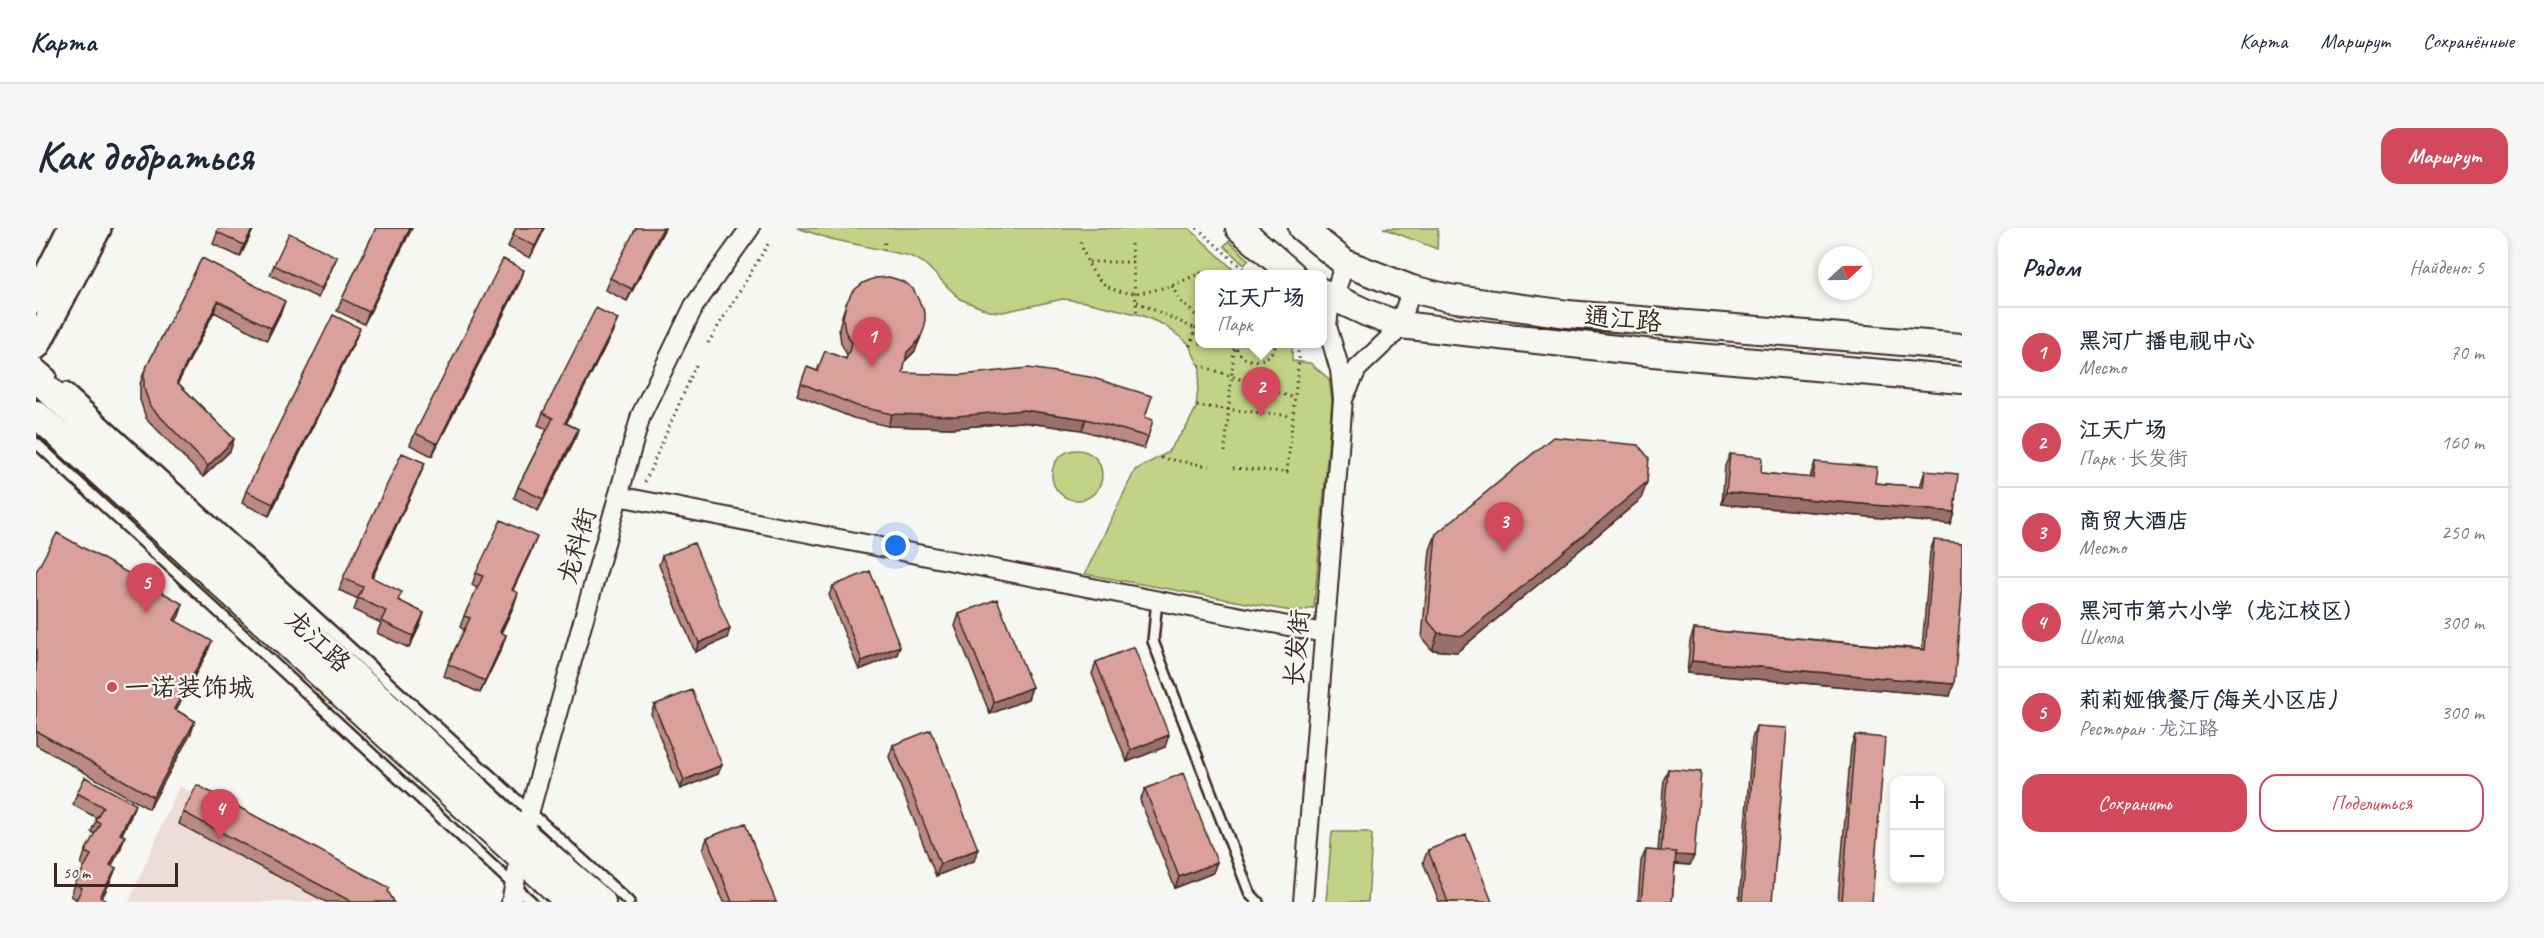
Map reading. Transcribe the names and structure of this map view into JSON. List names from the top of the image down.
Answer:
{
  "streets": {
    "street": [
      "通江路",
      "龙科街",
      "龙江路",
      "长发街"
    ]
  },
  "crossings": [
    ["通江路", "长发街"],
    ["龙科街", "龙江路"]
  ],
  "places": ["一诺装饰城"],
  "scale_bar": "50 m",
  "north": "right",
  "page": {
    "header": "Карта",
    "nav": ["Карта", "Маршрут", "Сохранённые"],
    "buttons": [
      "Маршрут",
      ["Сохранить", "Поделиться"]
    ],
    "title": "Как добраться",
    "heading": ["Рядом", "Найдено: 5"],
    "popup": ["江天广场", "Парк"],
    "list": [
      {
        "mark": "1",
        "name": "黑河广播电视中心",
        "note": "Место",
        "value": "70 m"
      },
      {
        "mark": "2",
        "name": "江天广场",
        "note": "Парк · 长发街",
        "value": "160 m"
      },
      {
        "mark": "3",
        "name": "商贸大酒店",
        "note": "Место",
        "value": "250 m"
      },
      {
        "mark": "4",
        "name": "黑河市第六小学（龙江校区）",
        "note": "Школа",
        "value": "300 m"
      },
      {
        "mark": "5",
        "name": "莉莉娅俄餐厅(海关小区店)",
        "note": "Ресторан · 龙江路",
        "value": "300 m"
      }
    ],
    "pins": [
      "1",
      "2",
      "3",
      "5",
      "4"
    ],
    "map_buttons": ["+", "−"],
    "scale": "50 m"
  }
}
